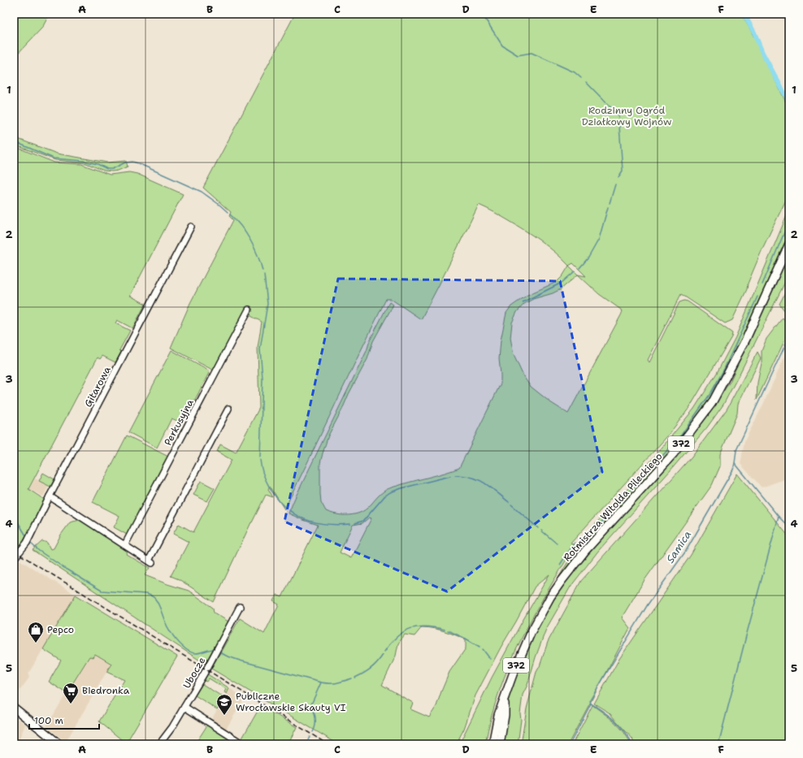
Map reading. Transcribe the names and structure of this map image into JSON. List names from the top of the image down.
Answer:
{
  "streets": {
    "main road": ["372", "Rotmistrza Witolda Pileckiego"],
    "street": ["Gitarowa", "Perkusyjna", "Ubocze"]
  },
  "water": ["Samica"],
  "parks": ["Rodzinny Ogród Działkowy Wojnów"],
  "places": {
    "shop": ["Pepco"],
    "supermarket": ["Biedronka"],
    "school or university": ["Publiczne Wrocławskie Skauty VI"]
  },
  "scale_bar": "100 m",
  "grid": {
    "columns": [
      "A",
      "B",
      "C",
      "D",
      "E",
      "F"
    ],
    "rows": [
      "1",
      "2",
      "3",
      "4",
      "5"
    ]
  }
}
